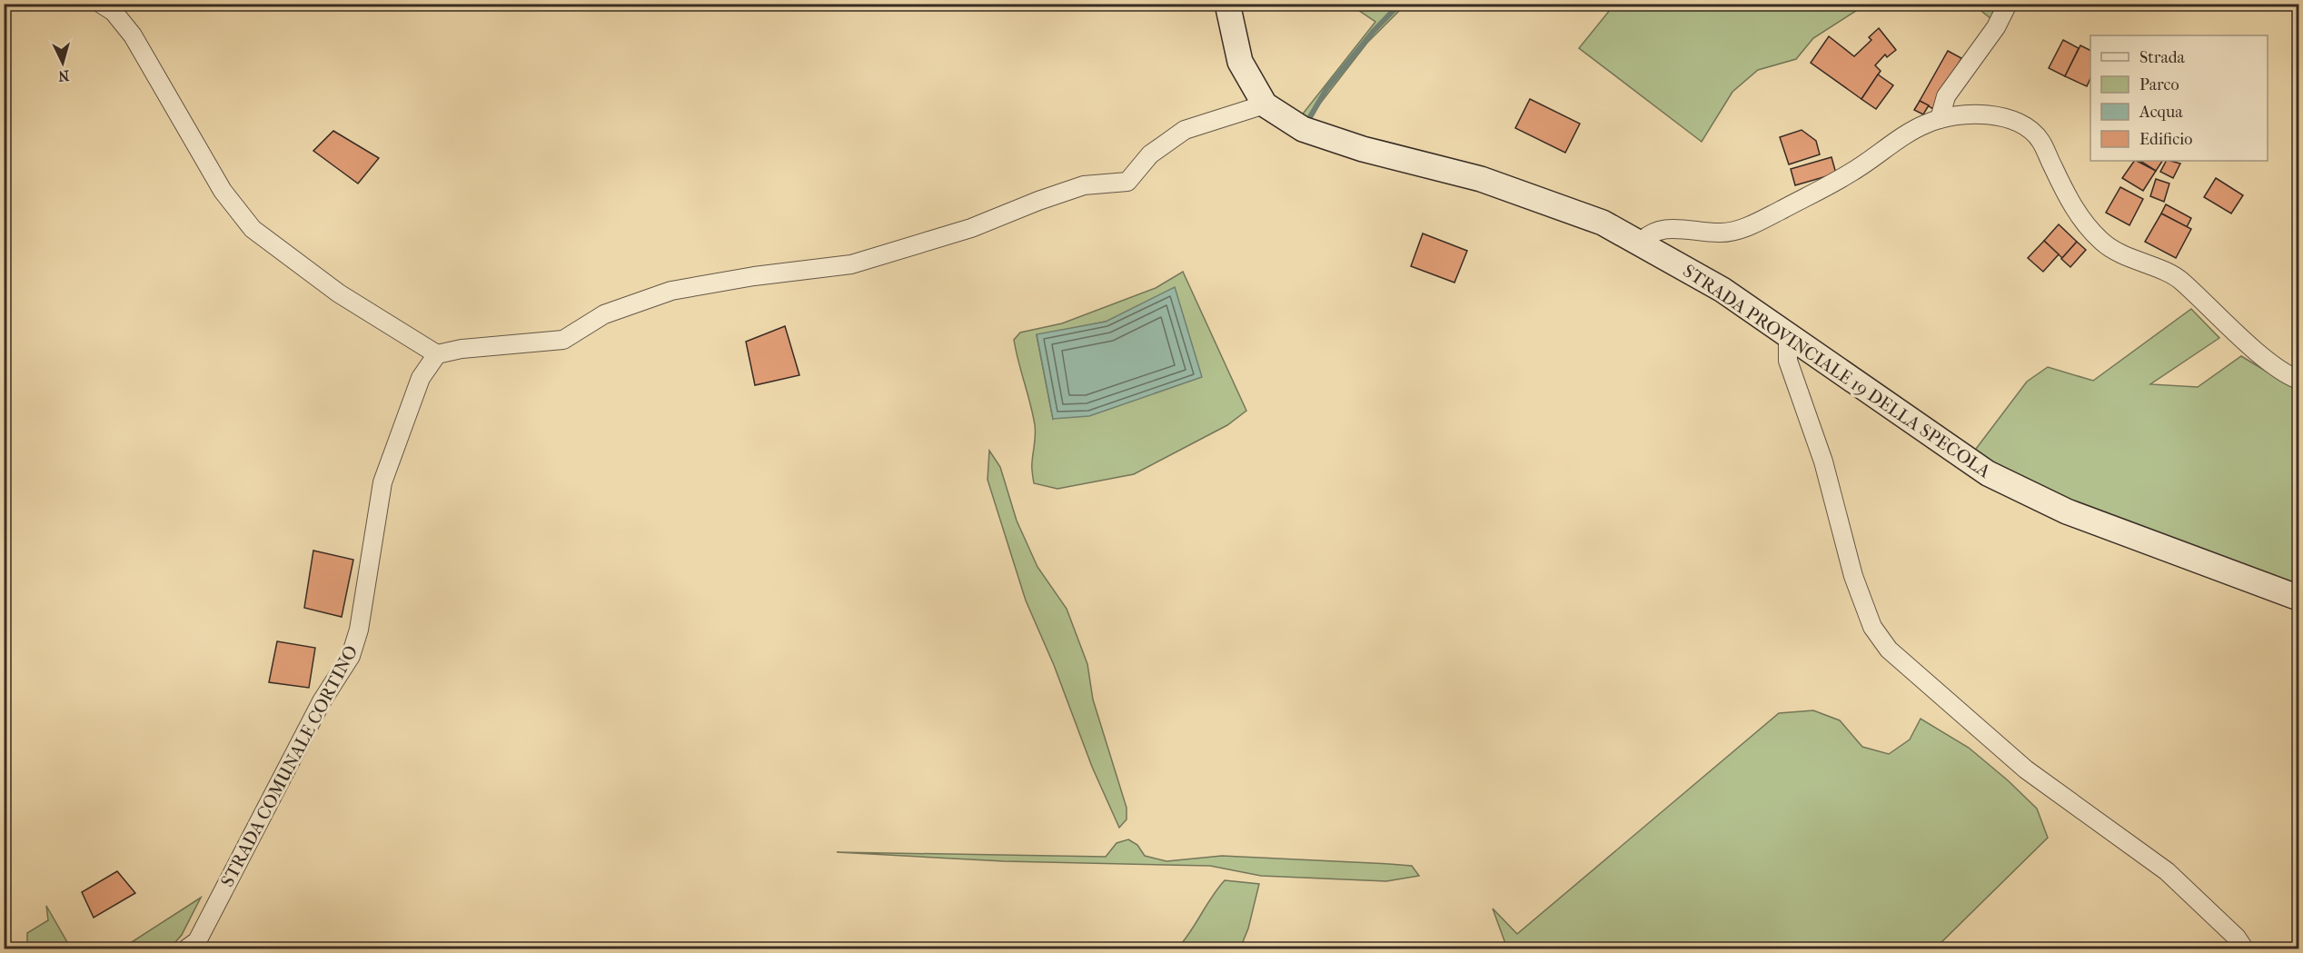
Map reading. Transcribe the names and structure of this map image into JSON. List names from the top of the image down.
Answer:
{
  "streets": {
    "main road": ["STRADA PROVINCIALE 19 DELLA SPECOLA"],
    "street": ["STRADA COMUNALE CORTINO"]
  },
  "legend": [
    "Strada",
    "Parco",
    "Acqua",
    "Edificio"
  ],
  "north": "bottom"
}
